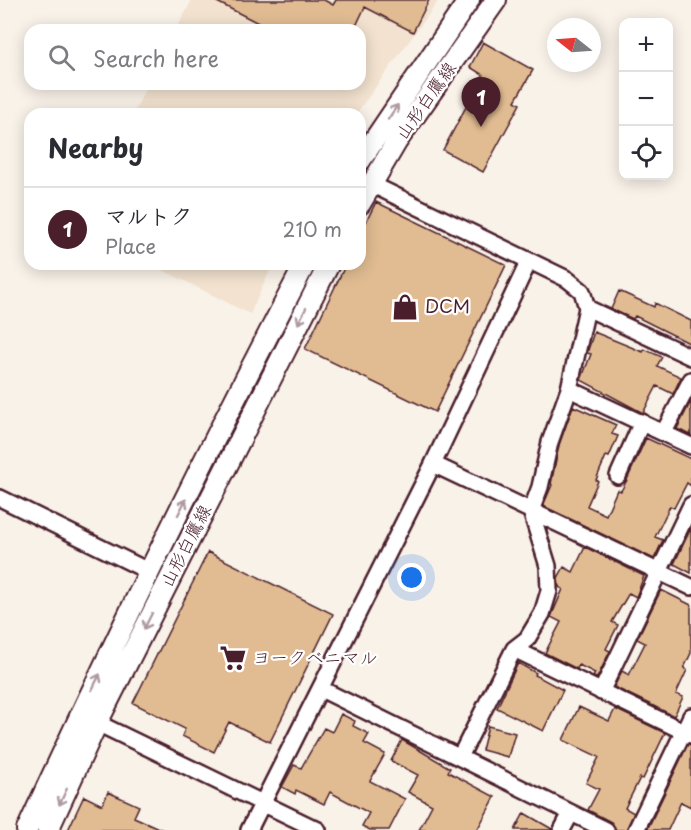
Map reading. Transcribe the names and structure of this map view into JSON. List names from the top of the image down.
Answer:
{
  "streets": {
    "main road": ["山形白鷹線"]
  },
  "places": {
    "shop": ["DCM"],
    "supermarket": ["ヨークベニマル"]
  },
  "north": "left",
  "page": {
    "map_buttons": ["+", "−"],
    "search": "Search here",
    "pins": "1",
    "heading": "Nearby",
    "list": [
      {
        "mark": "1",
        "name": "マルトク",
        "note": "Place",
        "value": "210 m"
      }
    ]
  }
}
